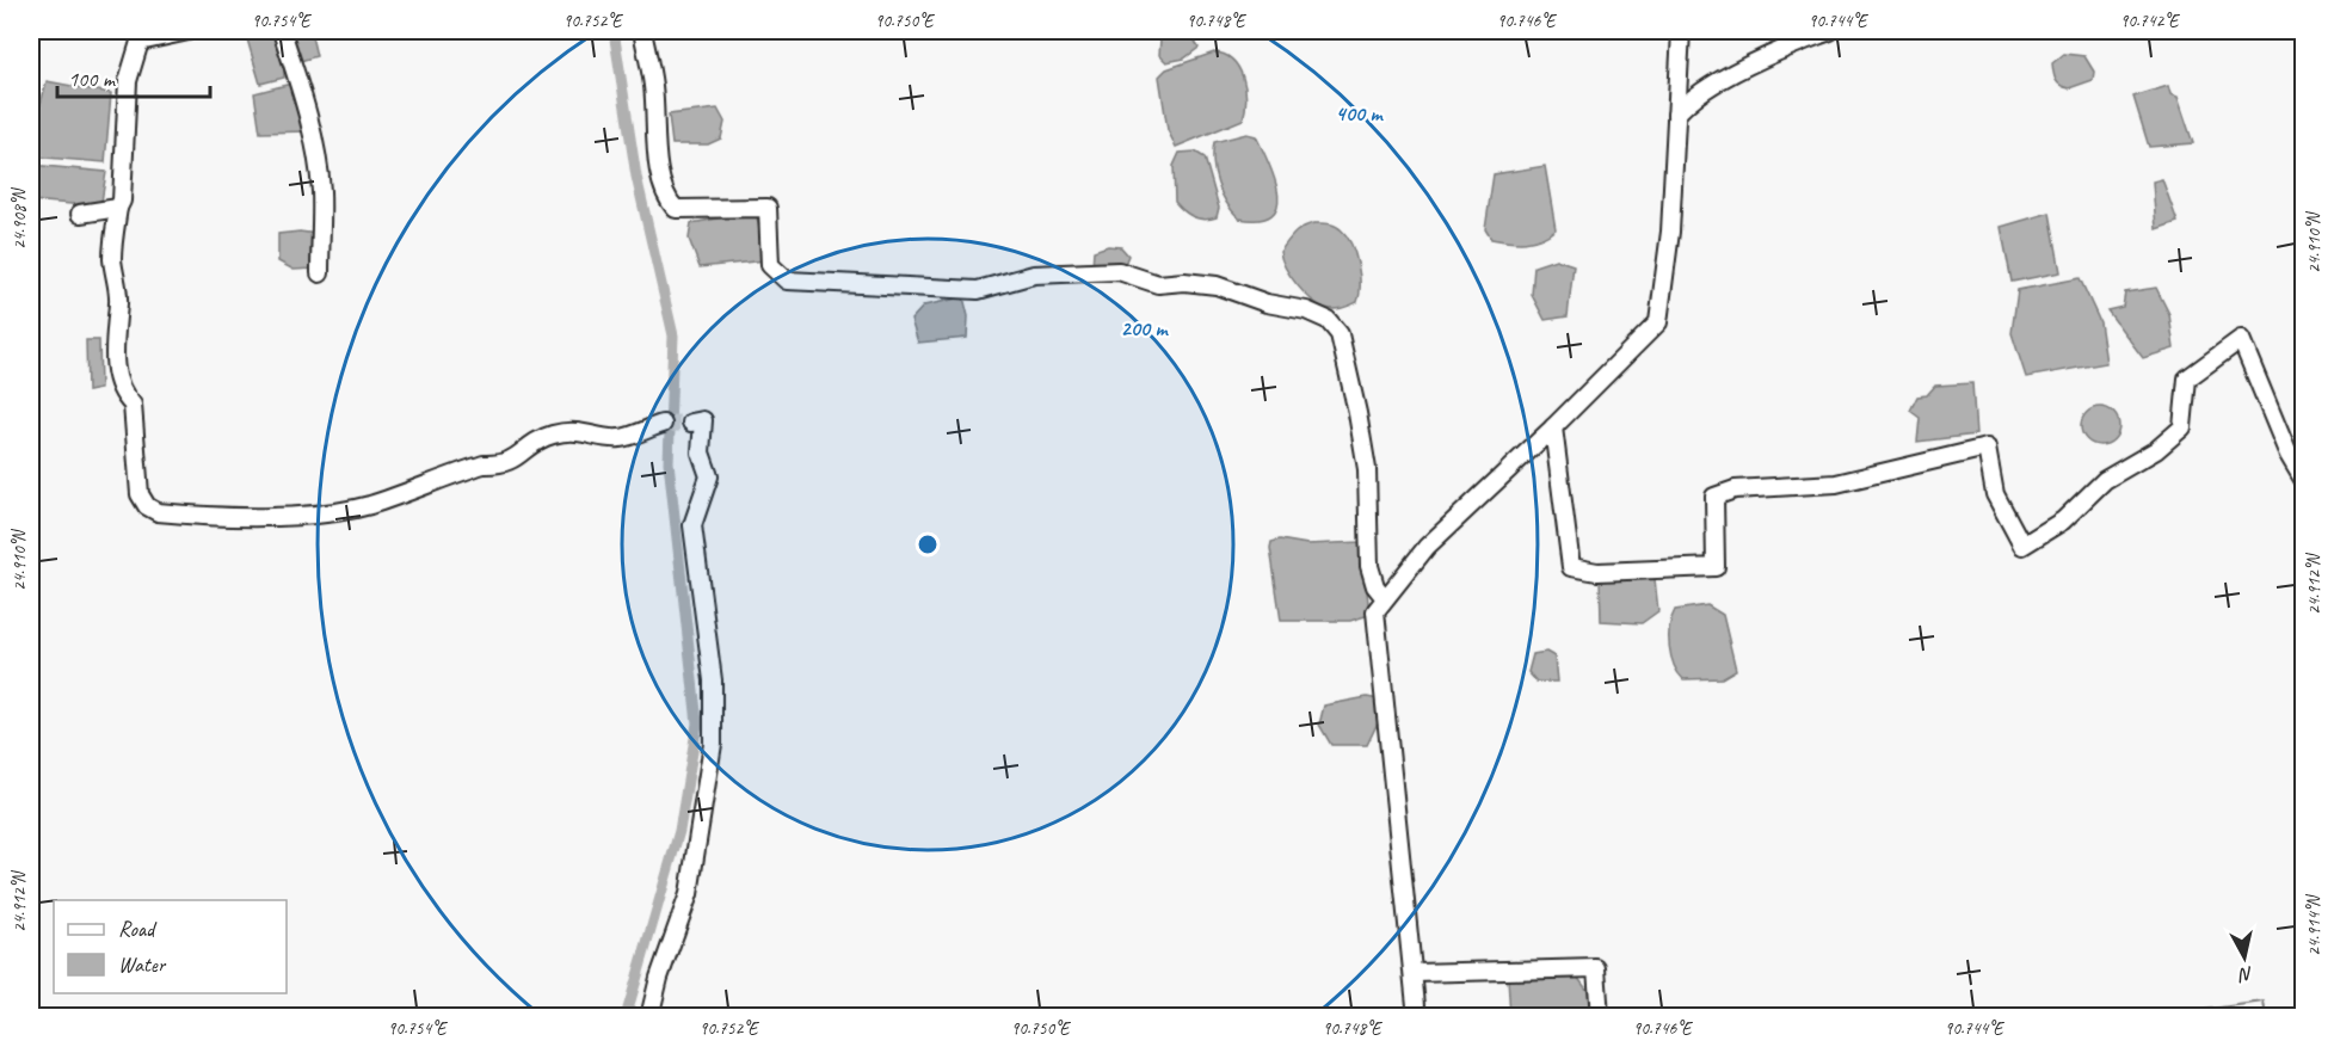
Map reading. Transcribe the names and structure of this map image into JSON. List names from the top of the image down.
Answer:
{
  "legend": ["Road", "Water"],
  "scale_bar": "100 m",
  "north": "bottom",
  "coordinates": [
    "90.754°E",
    "90.752°E",
    "90.750°E",
    "90.748°E",
    "90.746°E",
    "90.744°E",
    "90.742°E",
    "24.908°N",
    "24.910°N",
    "24.912°N",
    "24.914°N"
  ],
  "rings": ["400 m", "200 m"]
}
